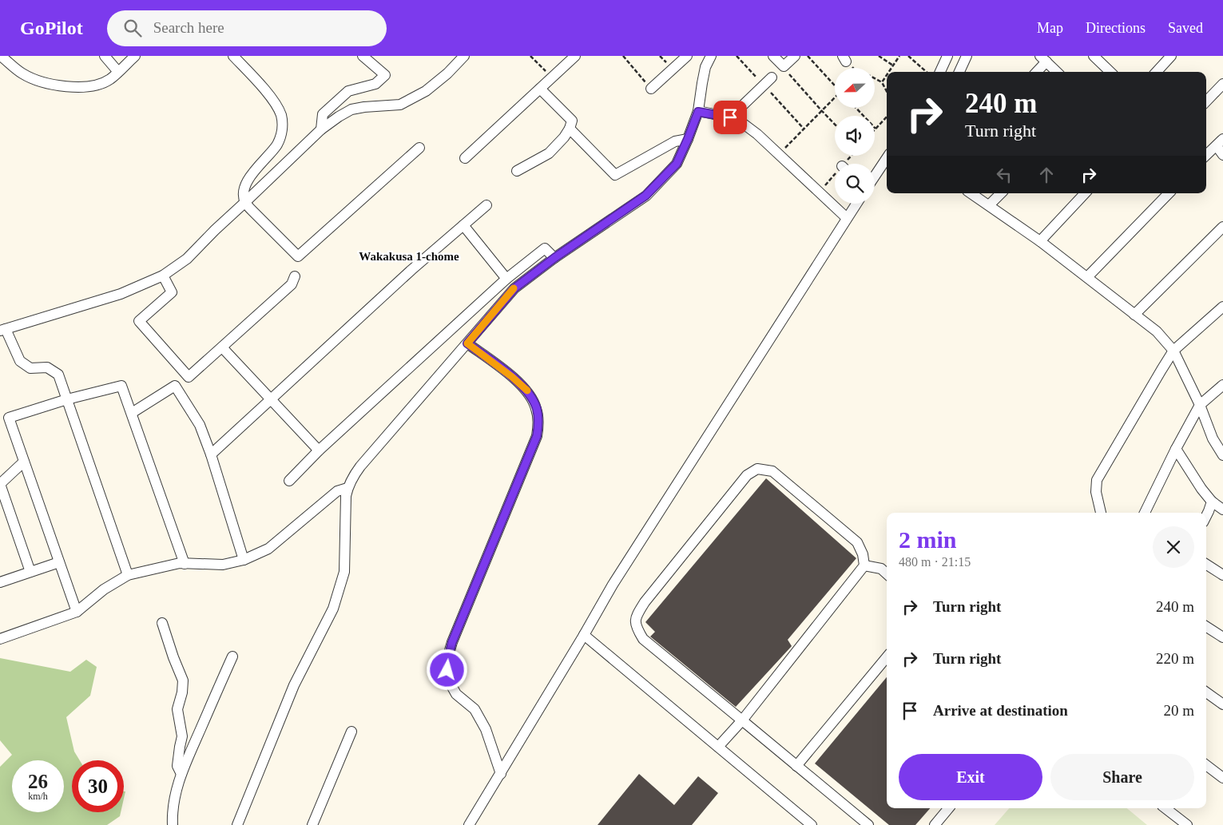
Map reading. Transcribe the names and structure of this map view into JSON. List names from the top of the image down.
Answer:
{
  "districts": ["Wakakusa 1-chome"],
  "north": "left",
  "page": {
    "header": "GoPilot",
    "search": "Search here",
    "nav": ["Map", "Directions", "Saved"],
    "turn": ["240 m", "Turn right"],
    "heading": ["2 min", "480 m · 21:15"],
    "list": [
      {
        "name": "Turn right",
        "value": "240 m"
      },
      {
        "name": "Turn right",
        "value": "220 m"
      },
      {
        "name": "Arrive at destination",
        "value": "20 m"
      }
    ],
    "buttons": ["Exit", "Share"],
    "speed": "26 km/h",
    "limit": "30"
  }
}
